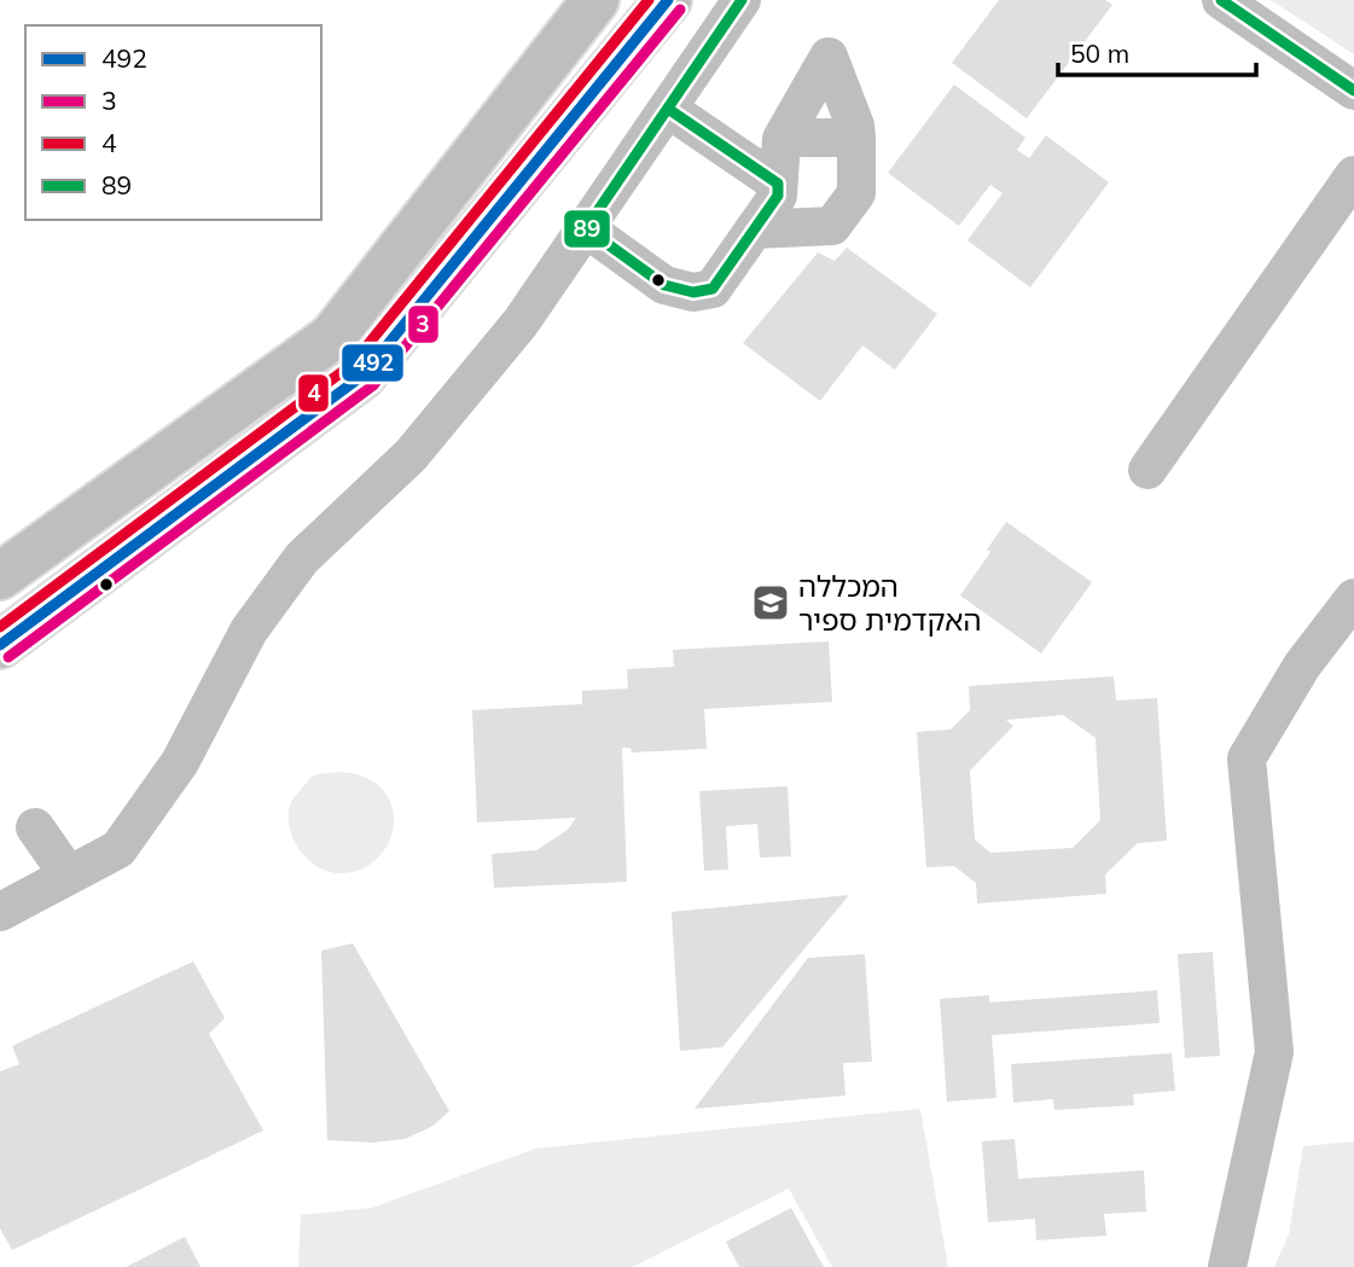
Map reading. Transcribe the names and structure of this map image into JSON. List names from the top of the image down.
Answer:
{
  "places": {
    "school or university": ["המכללה האקדמית ספיר"]
  },
  "lines": [
    "transit line 492",
    "transit line 4",
    "transit line 89",
    "transit line 3"
  ],
  "legend": [
    "492",
    "3",
    "4",
    "89"
  ],
  "scale_bar": "50 m"
}
